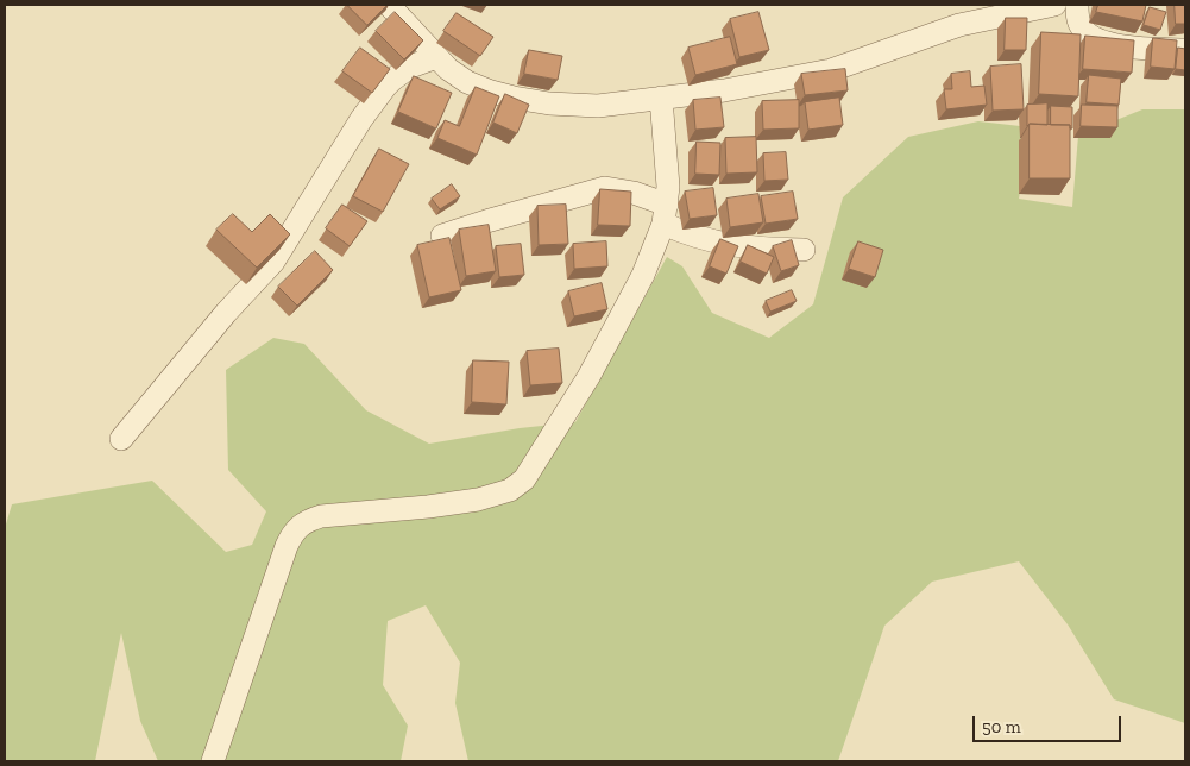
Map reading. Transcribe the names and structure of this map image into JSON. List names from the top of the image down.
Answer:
{
  "scale_bar": "50 m"
}
